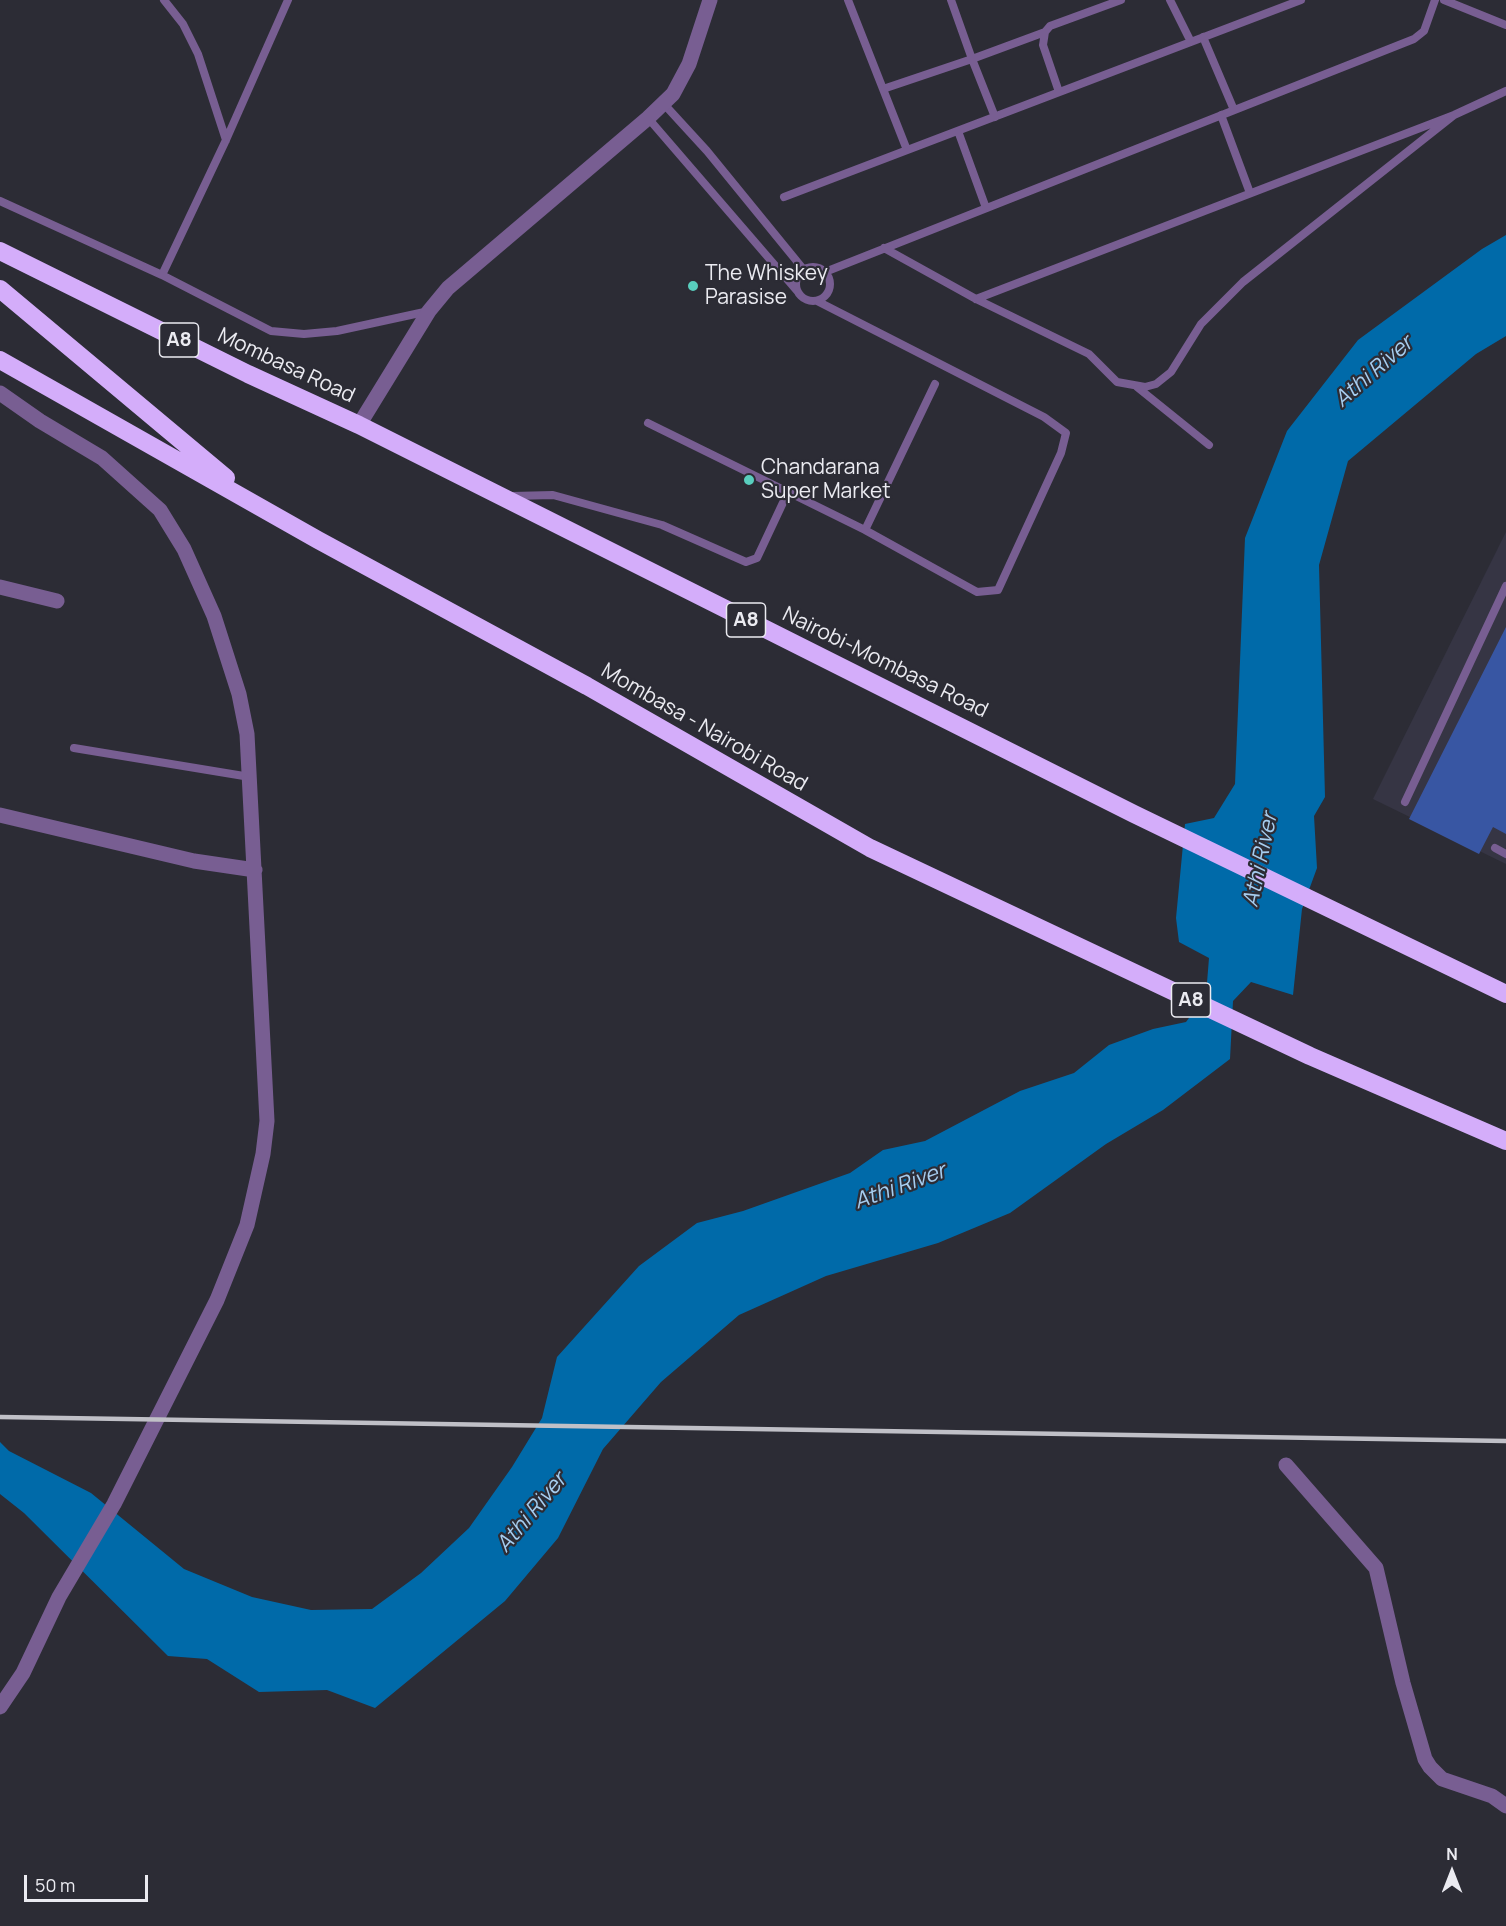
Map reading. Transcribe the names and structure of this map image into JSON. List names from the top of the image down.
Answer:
{
  "streets": {
    "highway": [
      "A8",
      "Mombasa Road",
      "Nairobi-Mombasa Road",
      "Mombasa - Nairobi Road"
    ]
  },
  "crossings": [
    ["A8", "Mombasa - Nairobi Road"],
    ["Mombasa Road", "Nairobi-Mombasa Road"]
  ],
  "water": ["Athi River"],
  "places": ["The Whiskey Parasise", "Chandarana Super Market"],
  "scale_bar": "50 m",
  "north": "top"
}
